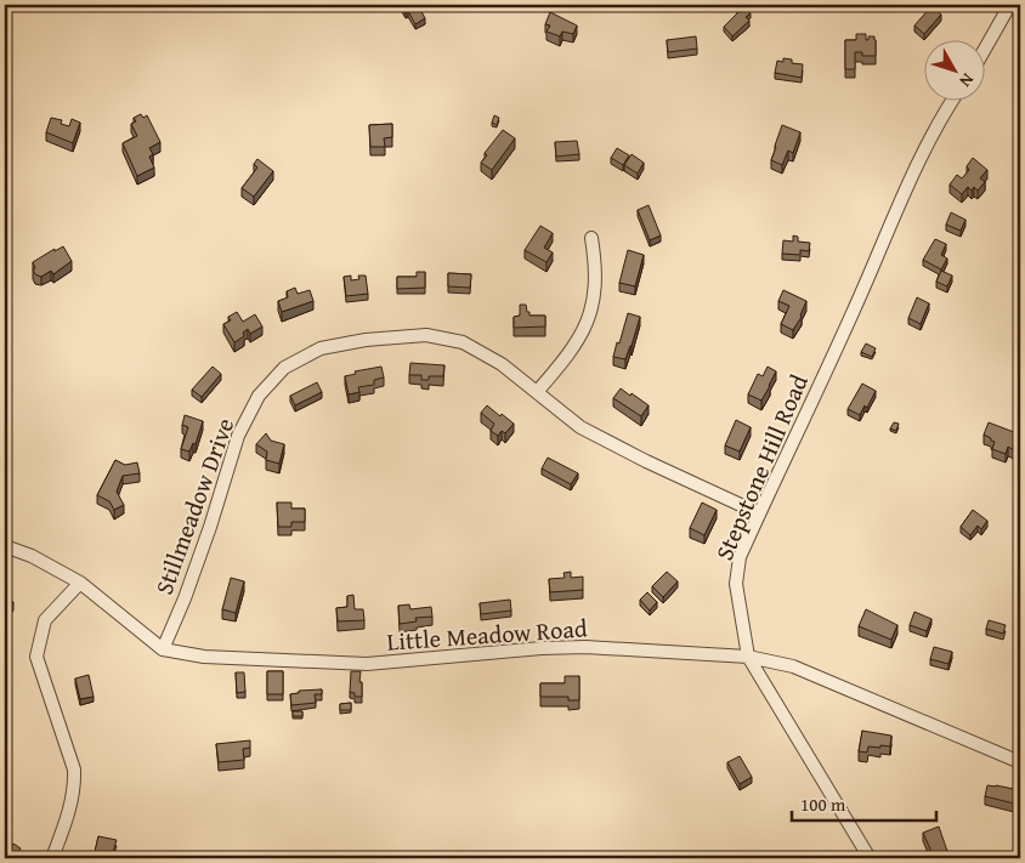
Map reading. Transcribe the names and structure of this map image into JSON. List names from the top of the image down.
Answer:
{
  "streets": {
    "street": ["Stepstone Hill Road", "Stillmeadow Drive", "Little Meadow Road"]
  },
  "crossings": [
    ["Stepstone Hill Road", "Stillmeadow Drive"],
    ["Stepstone Hill Road", "Little Meadow Road"],
    ["Stillmeadow Drive", "Little Meadow Road"]
  ],
  "scale_bar": "100 m",
  "north": "bottom right"
}
